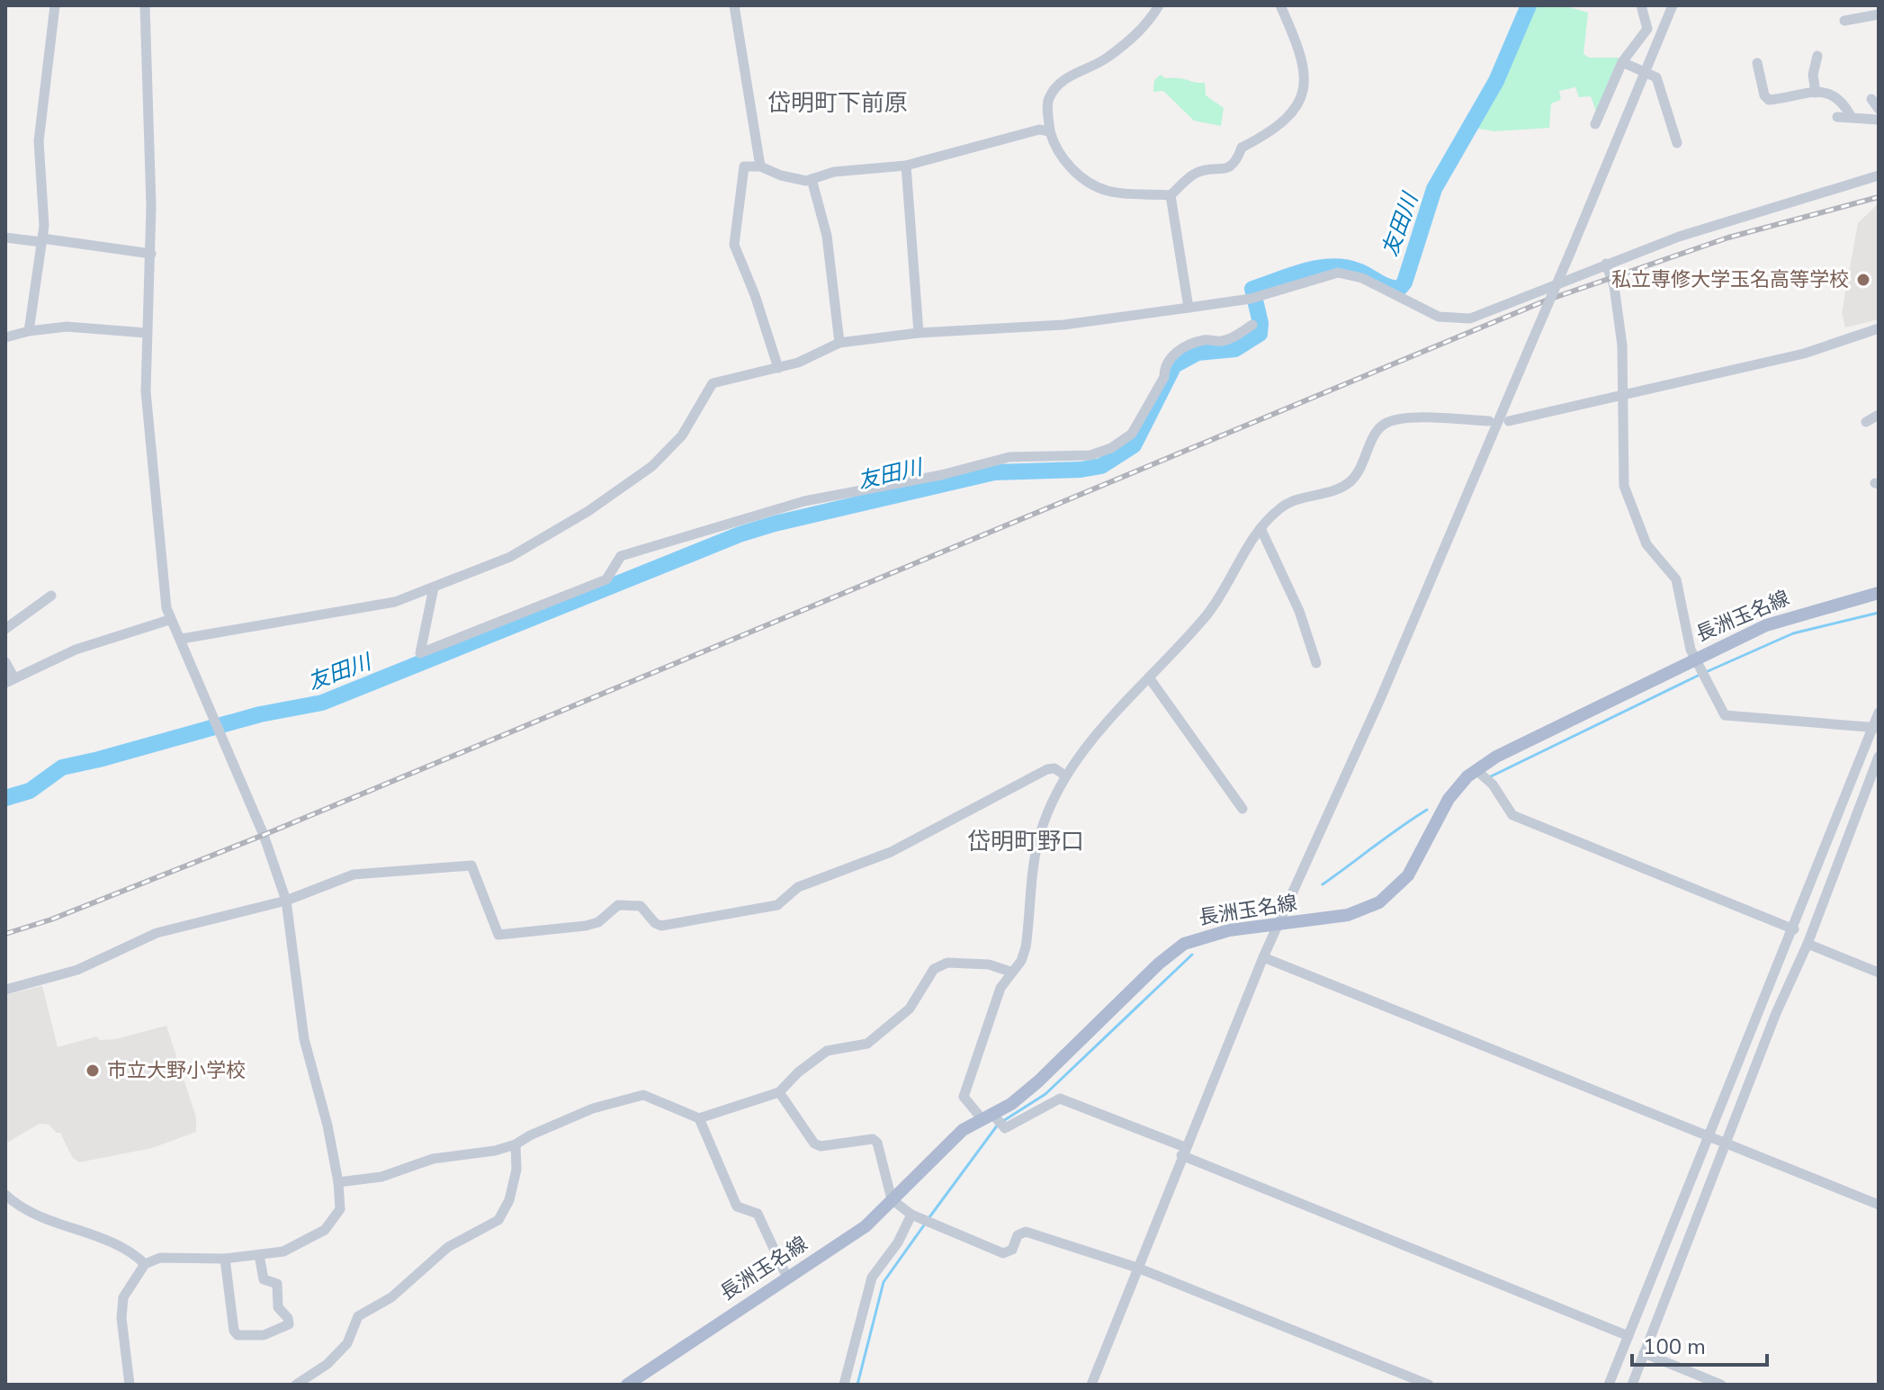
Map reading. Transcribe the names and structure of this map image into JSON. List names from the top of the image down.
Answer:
{
  "streets": {
    "main road": ["長洲玉名線"]
  },
  "districts": ["岱明町下前原", "岱明町野口"],
  "water": ["友田川"],
  "places": ["私立専修大学玉名高等学校", "市立大野小学校"],
  "scale_bar": "100 m"
}
